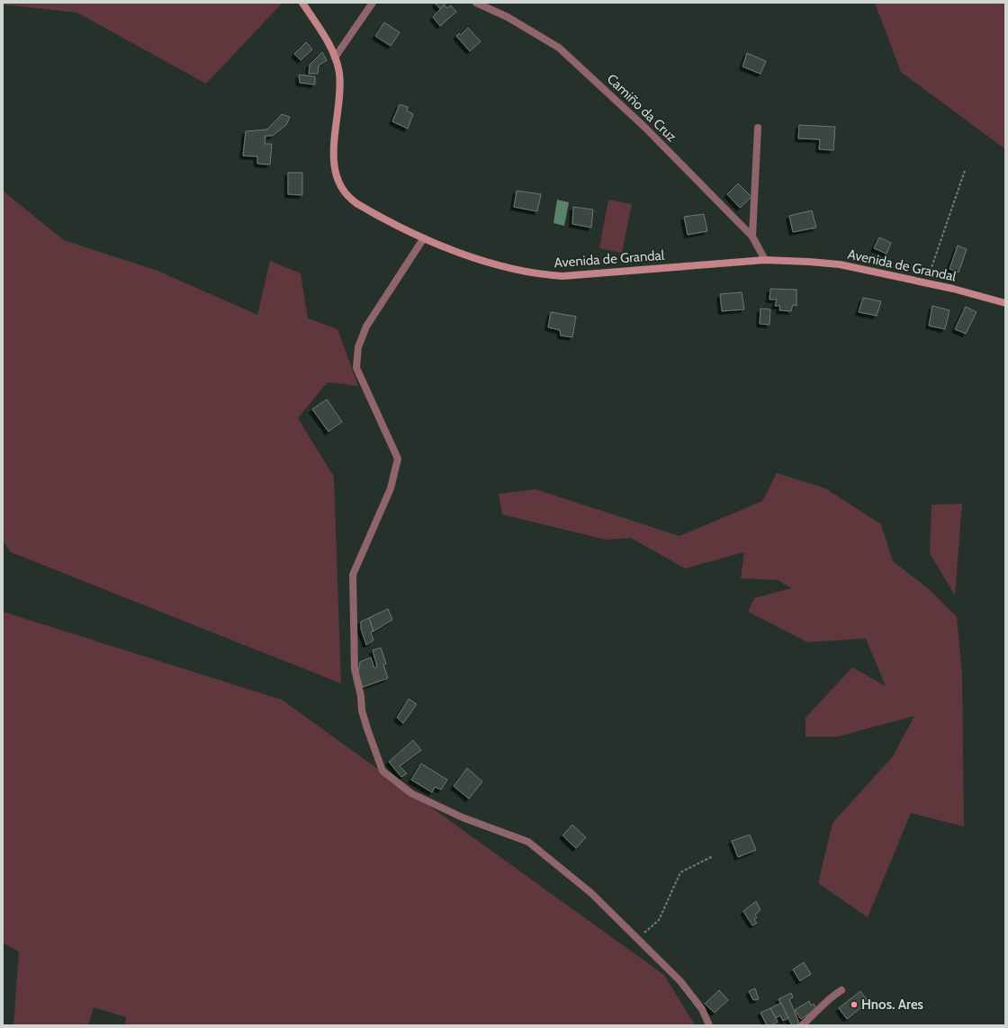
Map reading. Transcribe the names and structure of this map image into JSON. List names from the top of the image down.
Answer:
{
  "streets": {
    "street": ["Camiño da Cruz", "Avenida de Grandal"]
  },
  "crossings": [
    ["Camiño da Cruz", "Avenida de Grandal"]
  ],
  "places": ["Hnos. Ares"]
}
